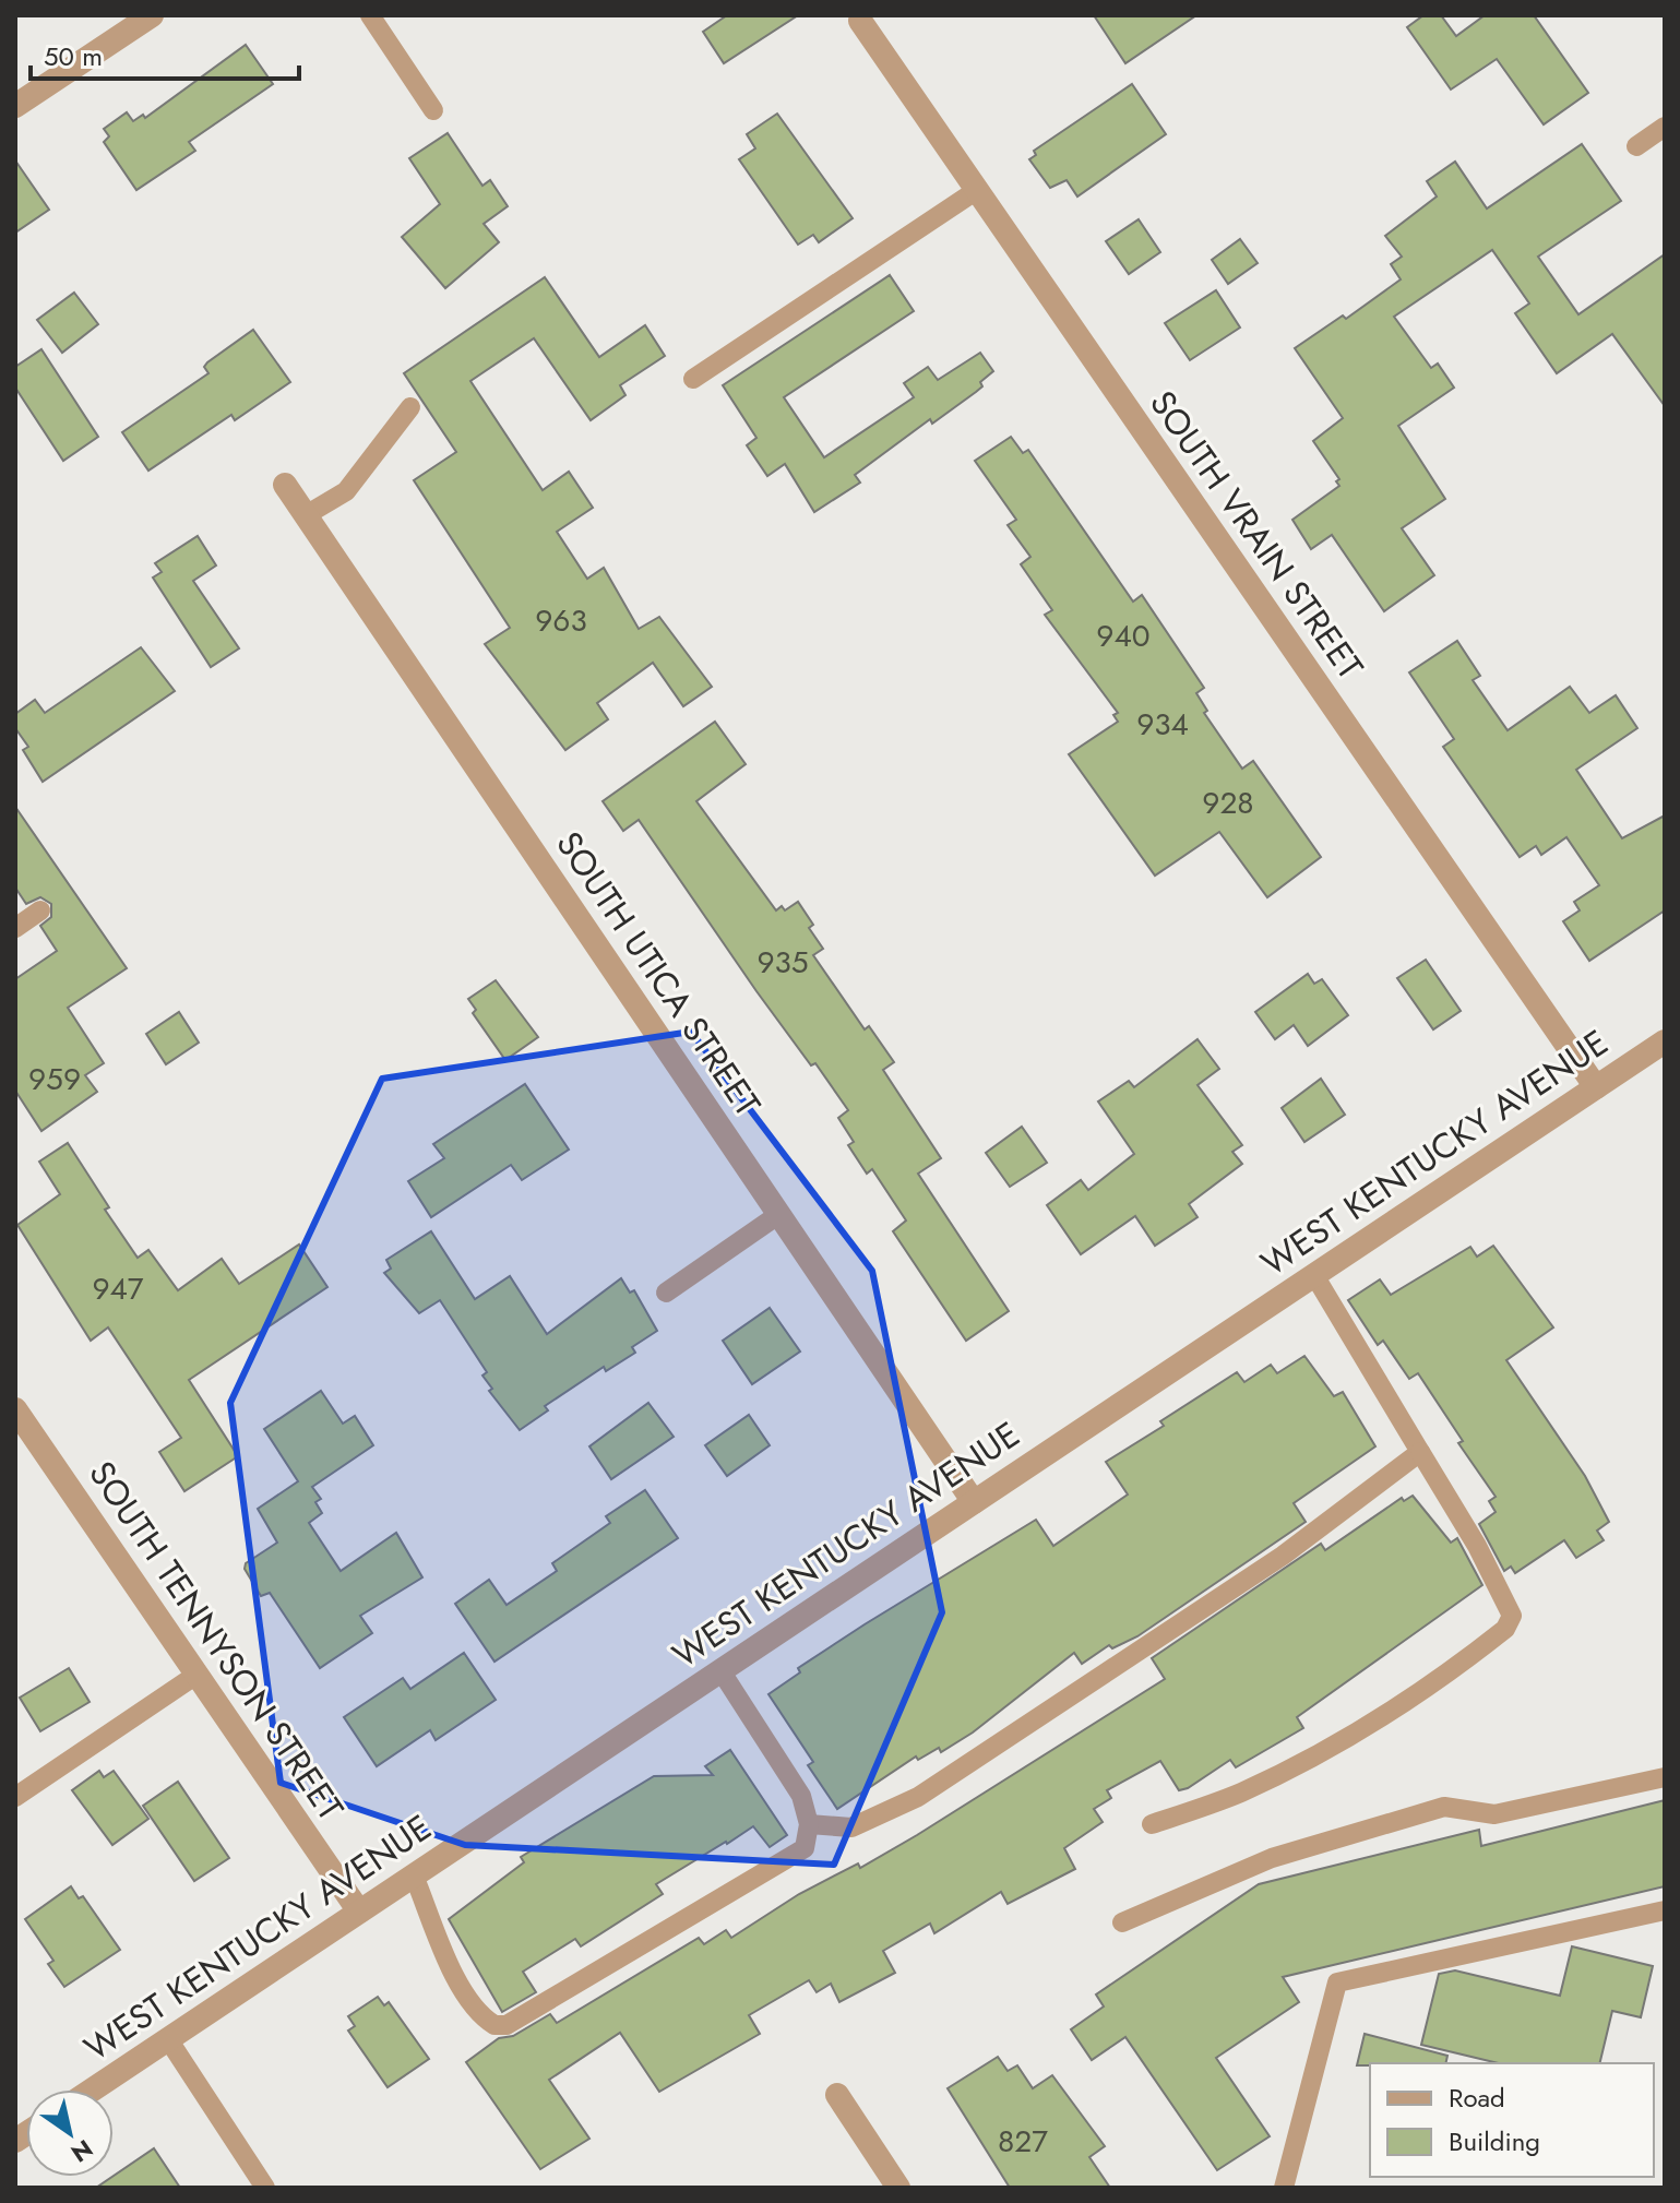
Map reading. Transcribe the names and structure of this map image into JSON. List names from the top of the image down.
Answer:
{
  "streets": {
    "street": [
      "SOUTH VRAIN STREET",
      "SOUTH UTICA STREET",
      "WEST KENTUCKY AVENUE",
      "SOUTH TENNYSON STREET"
    ]
  },
  "crossings": [
    ["SOUTH VRAIN STREET", "WEST KENTUCKY AVENUE"],
    ["SOUTH UTICA STREET", "WEST KENTUCKY AVENUE"],
    ["WEST KENTUCKY AVENUE", "SOUTH TENNYSON STREET"]
  ],
  "house_numbers": [
    "963",
    "940",
    "934",
    "928",
    "935",
    "959",
    "947",
    "827"
  ],
  "legend": ["Road", "Building"],
  "scale_bar": "50 m",
  "north": "bottom right"
}
